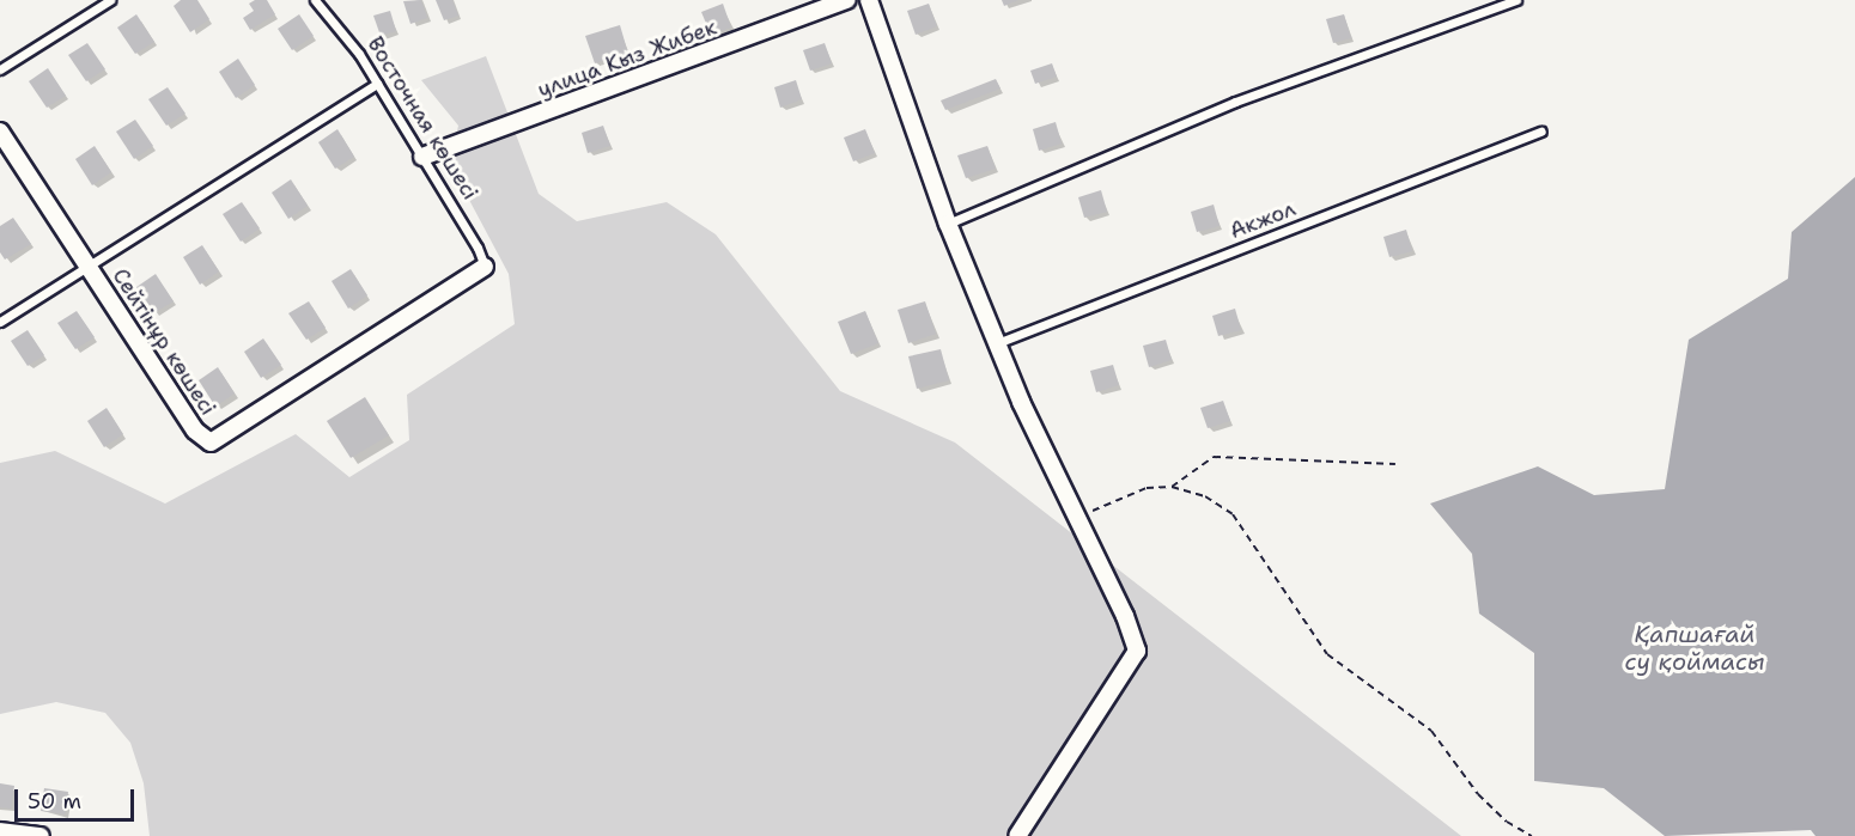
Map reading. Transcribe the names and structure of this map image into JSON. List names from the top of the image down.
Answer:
{
  "streets": {
    "street": ["улица Кыз Жибек", "Сейтінұр көшесі"],
    "lane": ["Восточная көшесі", "Акжол"]
  },
  "crossings": [
    ["улица Кыз Жибек", "Восточная көшесі"],
    ["Восточная көшесі", "Сейтінұр көшесі"]
  ],
  "water": ["Қапшағай су қоймасы"],
  "scale_bar": "50 m"
}
